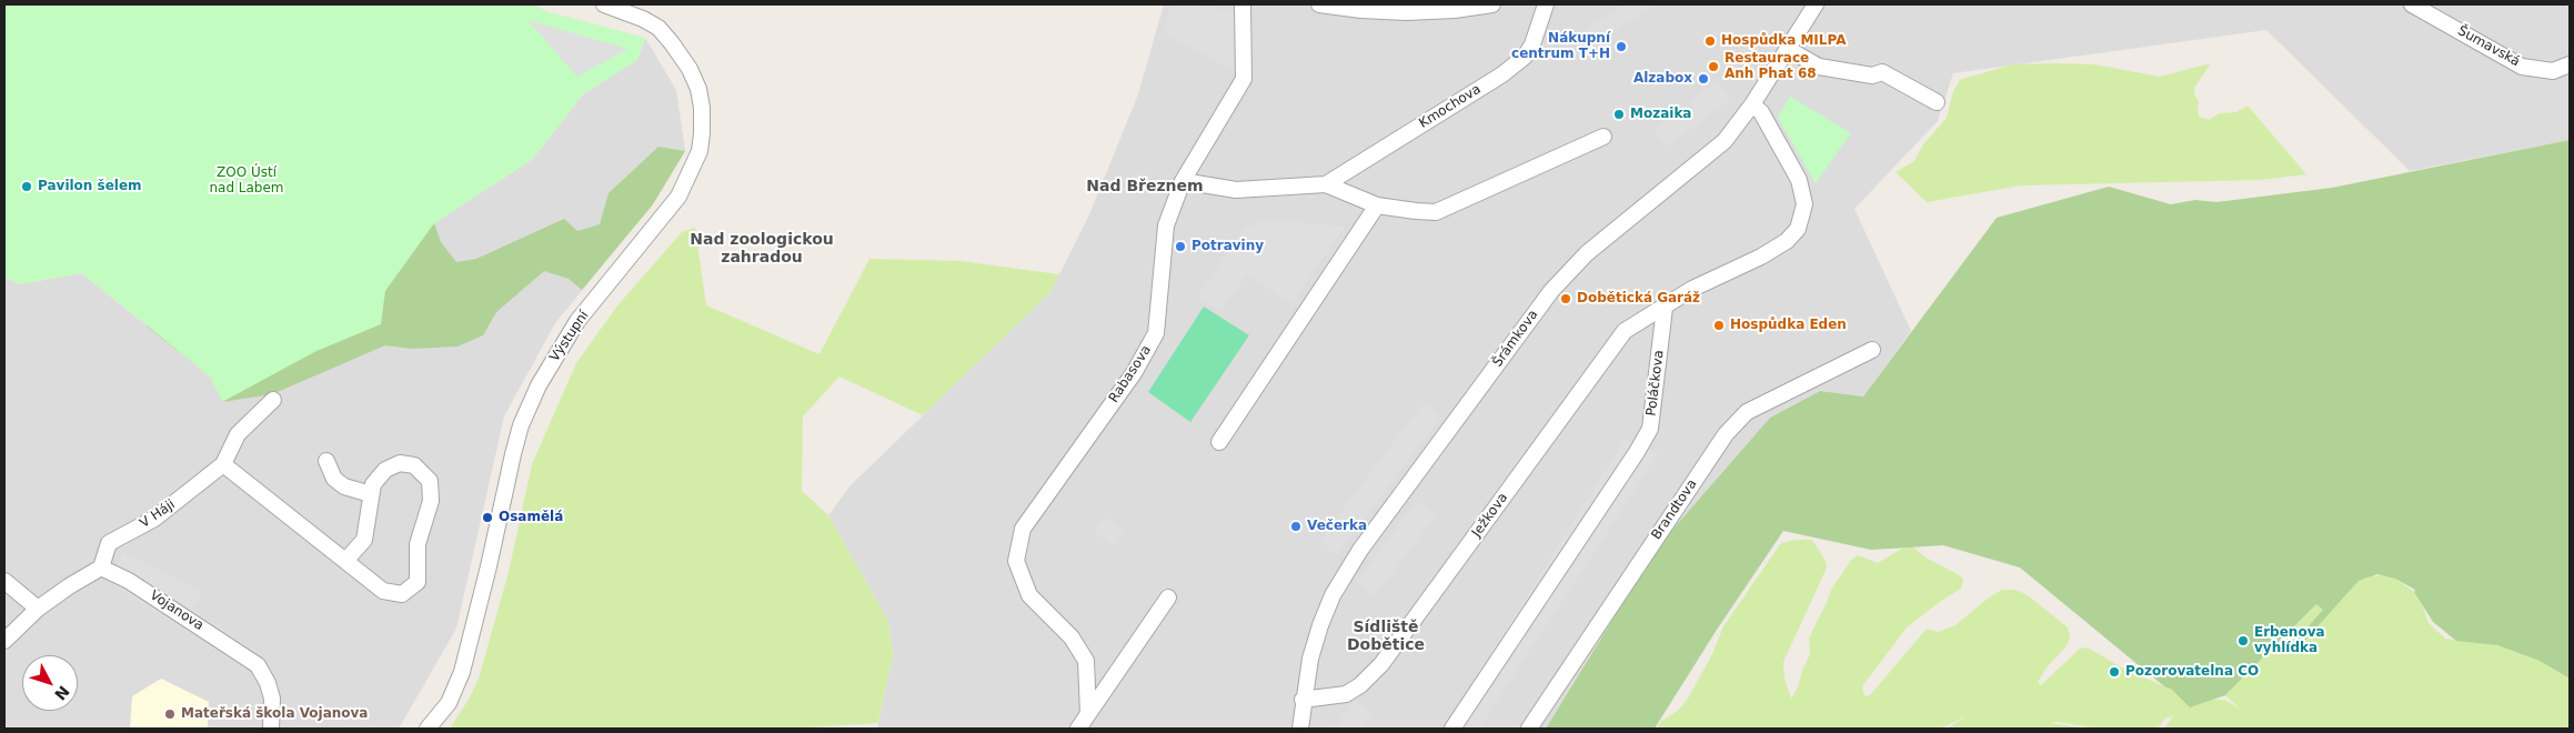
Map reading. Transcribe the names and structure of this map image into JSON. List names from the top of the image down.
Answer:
{
  "streets": {
    "street": [
      "Šumavská",
      "Kmochova",
      "Výstupní",
      "Šrámkova",
      "Rabasova",
      "Poláčkova",
      "Brandtova",
      "V Háji",
      "Ježkova",
      "Vojanova"
    ]
  },
  "crossings": [
    ["Kmochova", "Rabasova"],
    ["Šrámkova", "Ježkova"],
    ["Poláčkova", "Ježkova"],
    ["V Háji", "Vojanova"]
  ],
  "districts": ["Nad Březnem", "Nad zoologickou zahradou", "Sídliště Dobětice"],
  "parks": ["ZOO Ústí nad Labem"],
  "places": [
    "Hospůdka MILPA",
    "Nákupní centrum T+H",
    "Restaurace Anh Phat 68",
    "Alzabox",
    "Mozaika",
    "Pavilon šelem",
    "Potraviny",
    "Dobětická Garáž",
    "Hospůdka Eden",
    "Osamělá",
    "Večerka",
    "Erbenova vyhlídka",
    "Pozorovatelna CO",
    "Mateřská škola Vojanova"
  ],
  "north": "bottom right"
}
